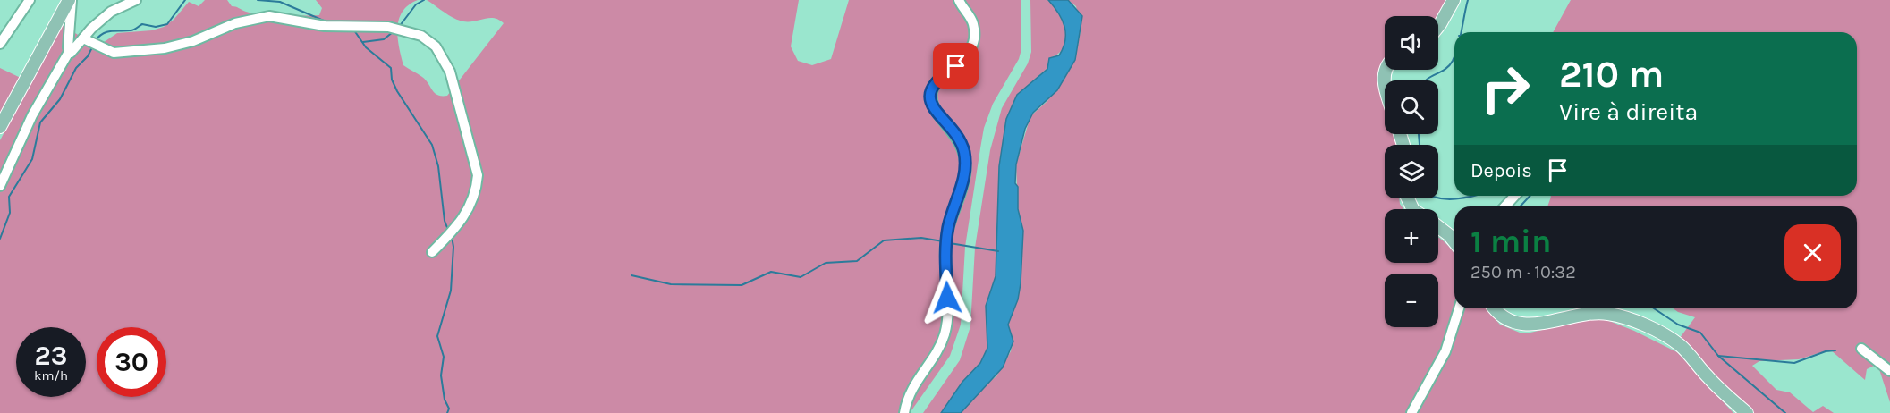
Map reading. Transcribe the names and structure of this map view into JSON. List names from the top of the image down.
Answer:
{
  "page": {
    "map_buttons": ["+", "−"],
    "turn": ["210 m", "Vire à direita"],
    "then": "Depois",
    "heading": ["1 min", "250 m · 10:32"],
    "speed": "23 km/h",
    "limit": "30"
  }
}
